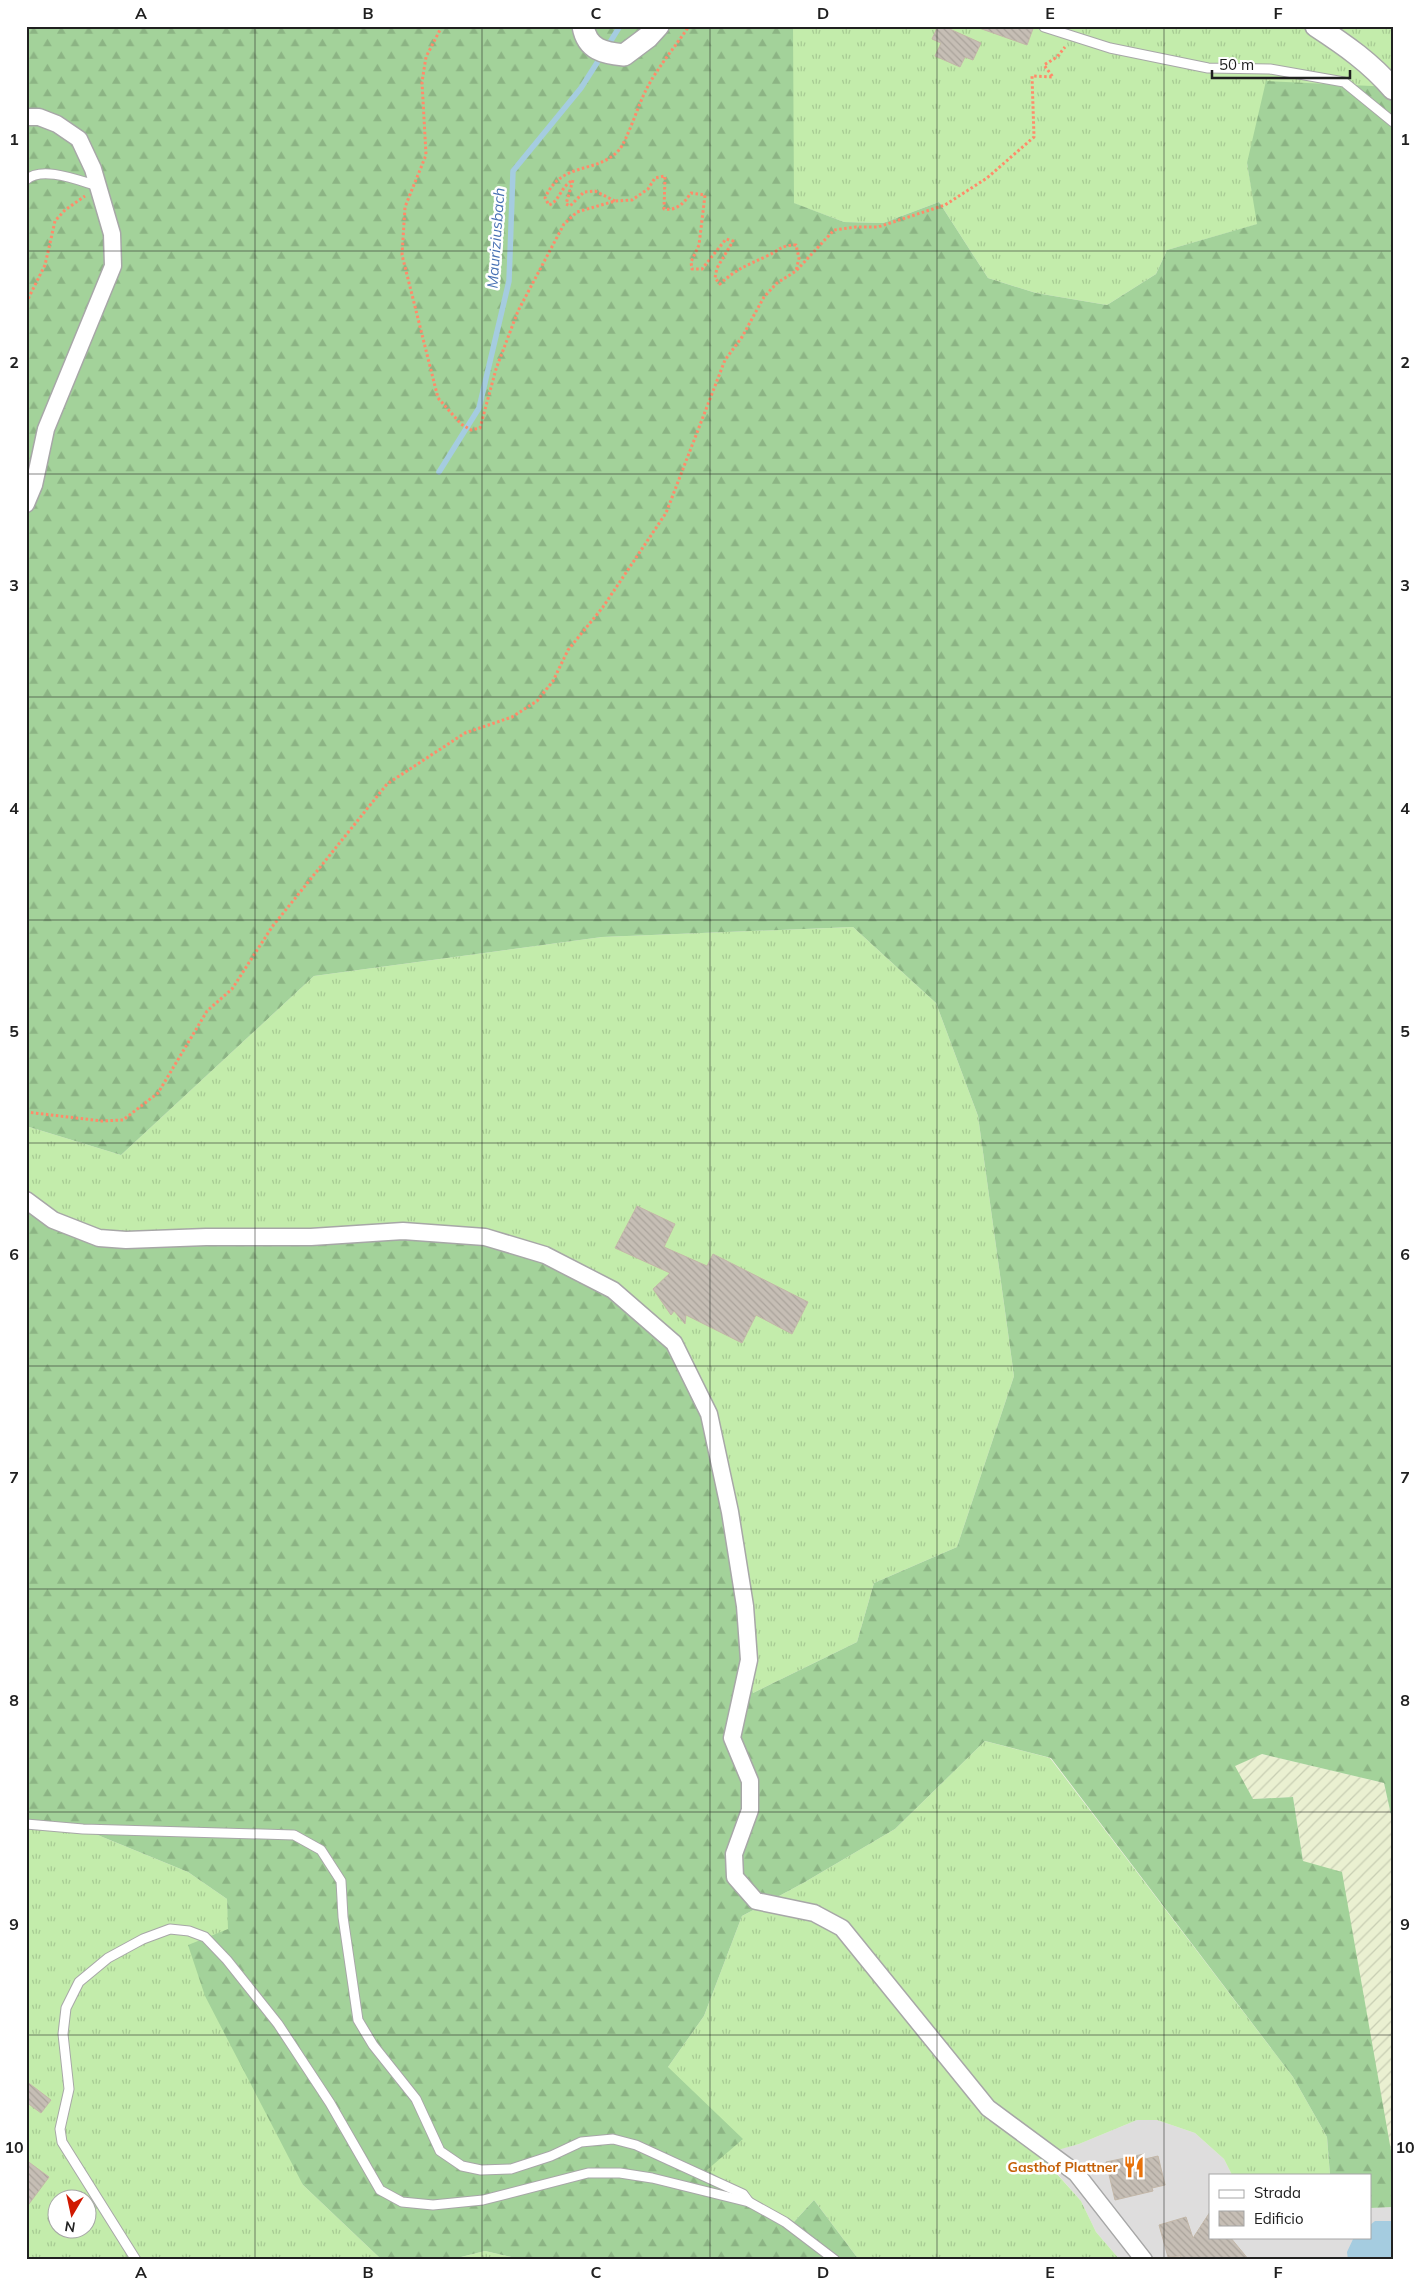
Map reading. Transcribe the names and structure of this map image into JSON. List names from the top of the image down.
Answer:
{
  "water": ["Mauriziusbach"],
  "places": {
    "restaurant": ["Gasthof Plattner"]
  },
  "legend": ["Strada", "Edificio"],
  "scale_bar": "50 m",
  "north": "bottom",
  "grid": {
    "columns": [
      "A",
      "B",
      "C",
      "D",
      "E",
      "F"
    ],
    "rows": [
      "1",
      "2",
      "3",
      "4",
      "5",
      "6",
      "7",
      "8",
      "9",
      "10"
    ]
  }
}
